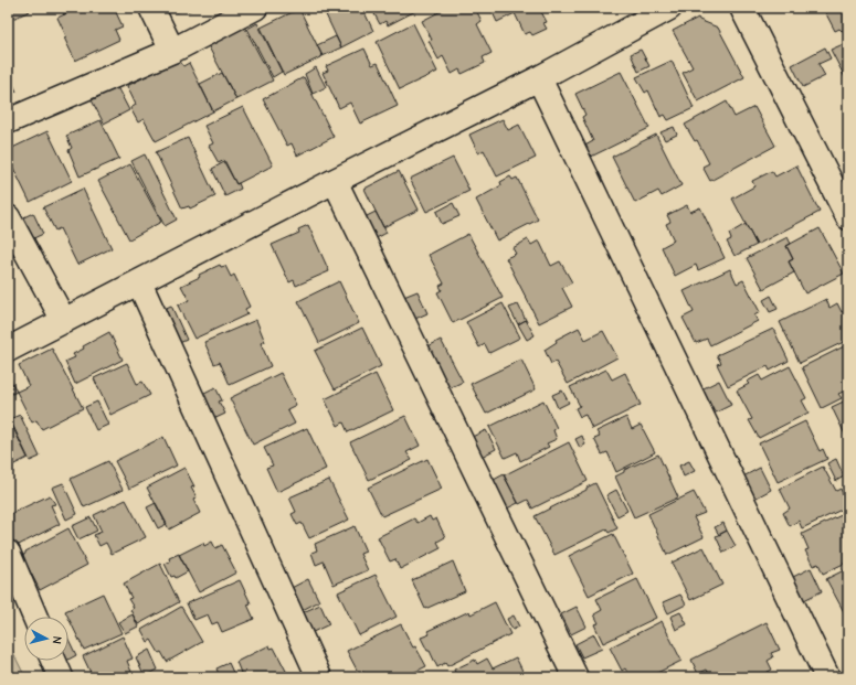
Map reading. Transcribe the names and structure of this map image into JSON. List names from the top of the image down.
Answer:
{
  "north": "right"
}
